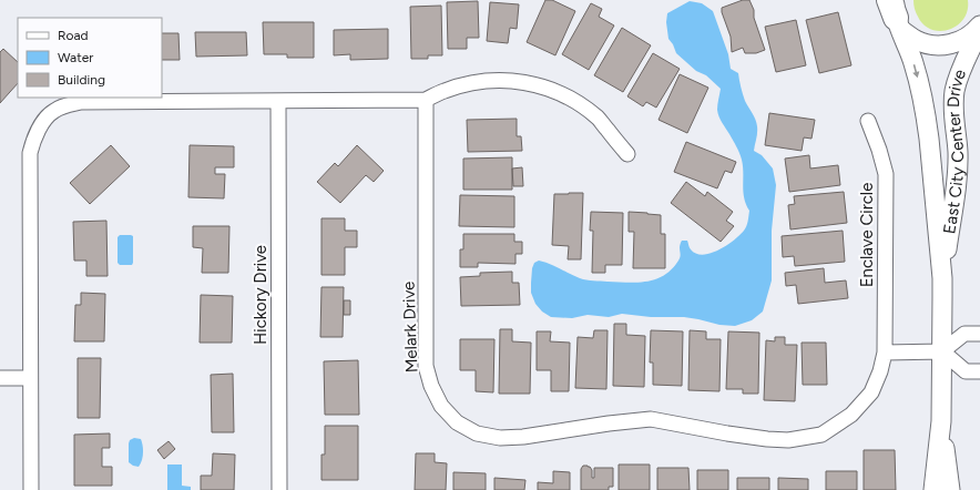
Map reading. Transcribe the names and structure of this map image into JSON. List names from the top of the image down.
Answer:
{
  "streets": {
    "street": [
      "East City Center Drive",
      "Enclave Circle",
      "Hickory Drive",
      "Melark Drive"
    ]
  },
  "crossings": [
    ["Enclave Circle", "Melark Drive"]
  ],
  "legend": ["Road", "Water", "Building"]
}
